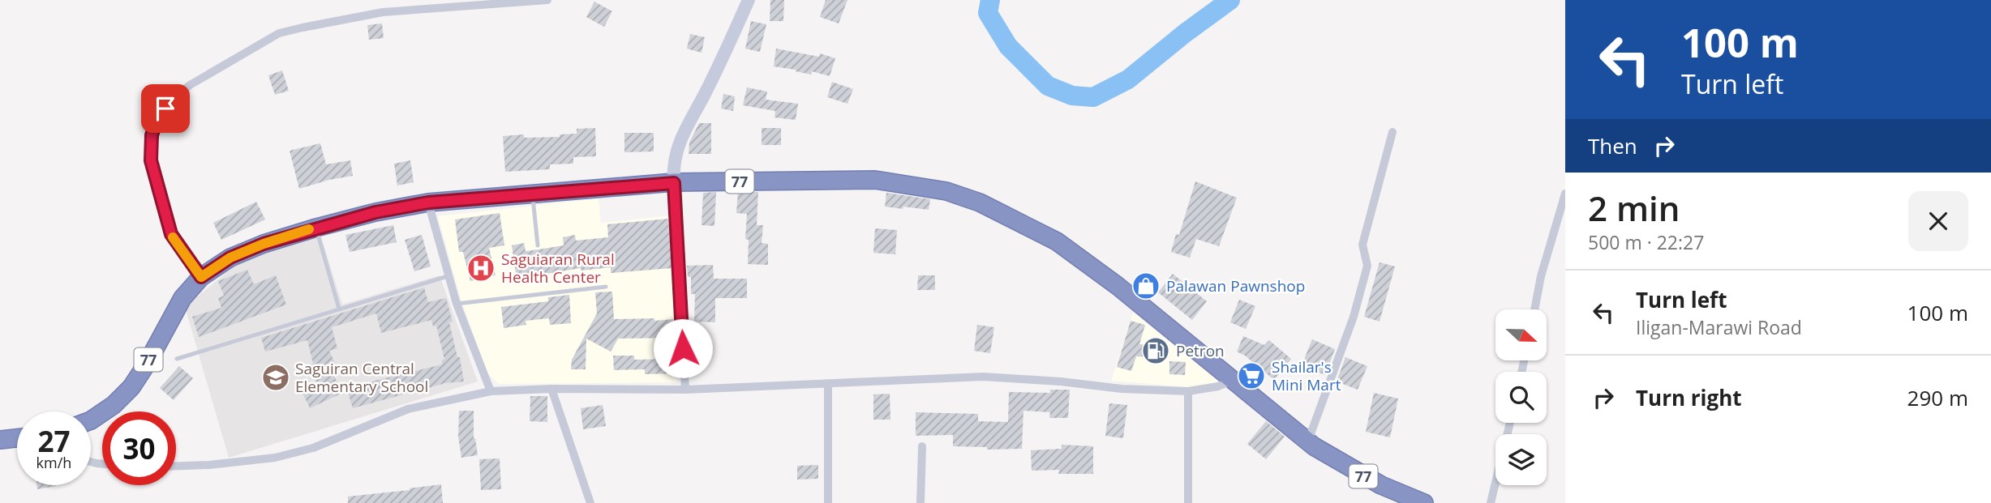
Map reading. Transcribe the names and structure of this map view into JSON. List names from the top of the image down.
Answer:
{
  "streets": {
    "highway": ["77"]
  },
  "places": {
    "hospital": ["Saguiaran Rural Health Center"],
    "shop": ["Palawan Pawnshop"],
    "fuel station": ["Petron"],
    "supermarket": ["Shailar's Mini Mart"],
    "school or university": ["Saguiran Central Elementary School"]
  },
  "north": "right",
  "page": {
    "turn": ["100 m", "Turn left"],
    "then": "Then",
    "heading": ["2 min", "500 m · 22:27"],
    "list": [
      {
        "name": "Turn left",
        "note": "Iligan-Marawi Road",
        "value": "100 m"
      },
      {
        "name": "Turn right",
        "value": "290 m"
      }
    ],
    "speed": "27 km/h",
    "limit": "30"
  }
}
